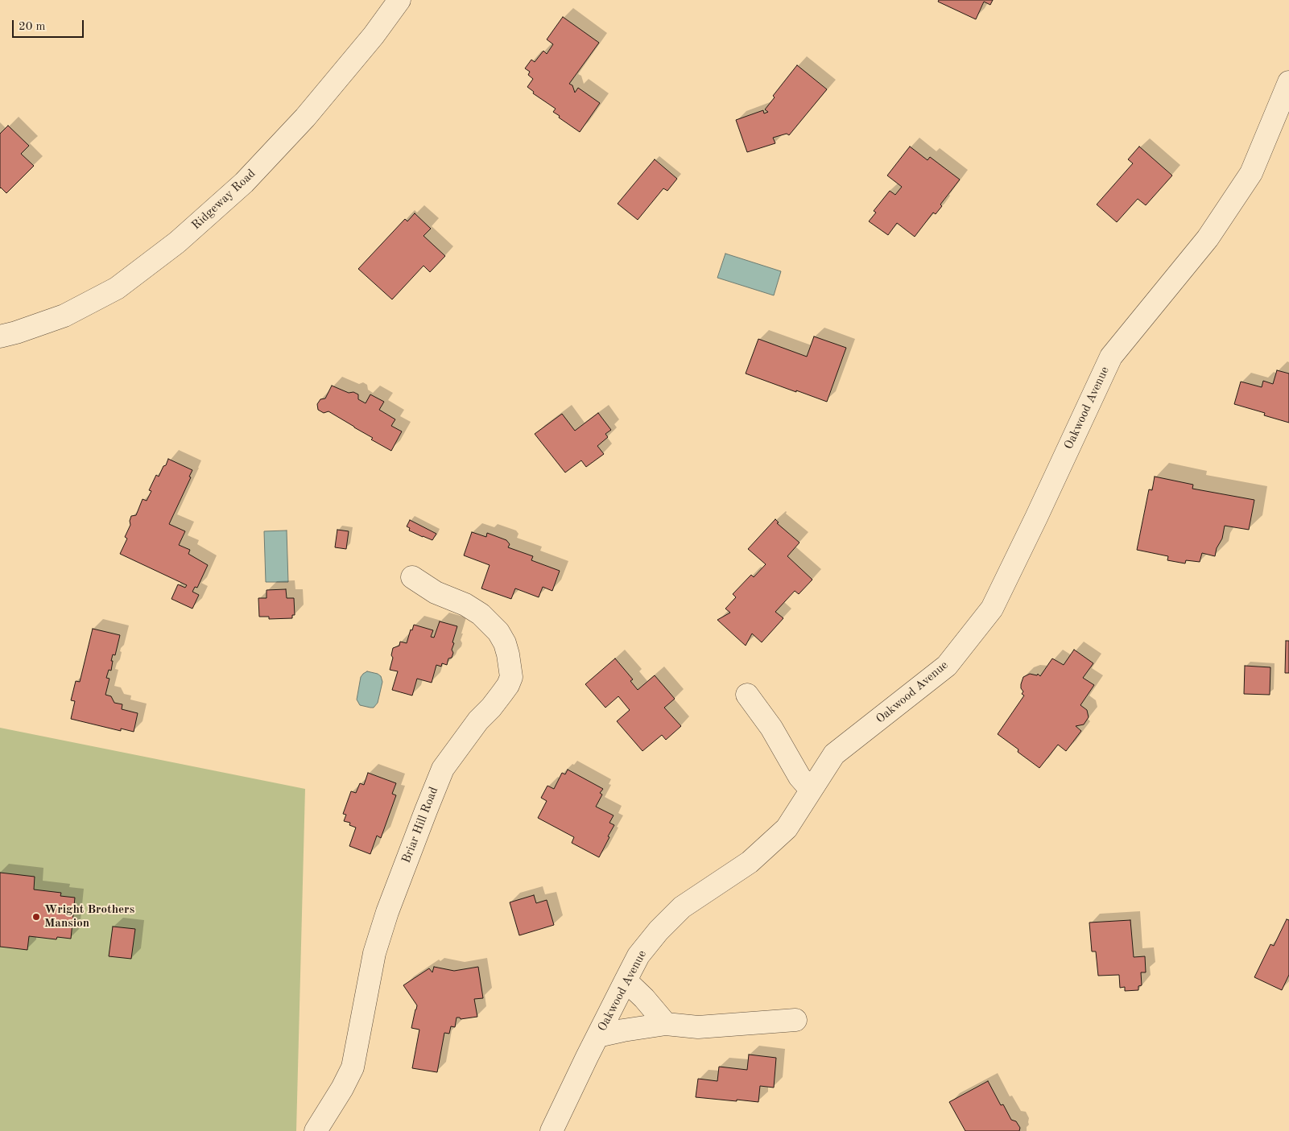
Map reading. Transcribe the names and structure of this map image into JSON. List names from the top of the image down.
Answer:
{
  "streets": {
    "street": ["Ridgeway Road", "Oakwood Avenue", "Briar Hill Road"]
  },
  "places": ["Wright Brothers Mansion"],
  "scale_bar": "20 m"
}
